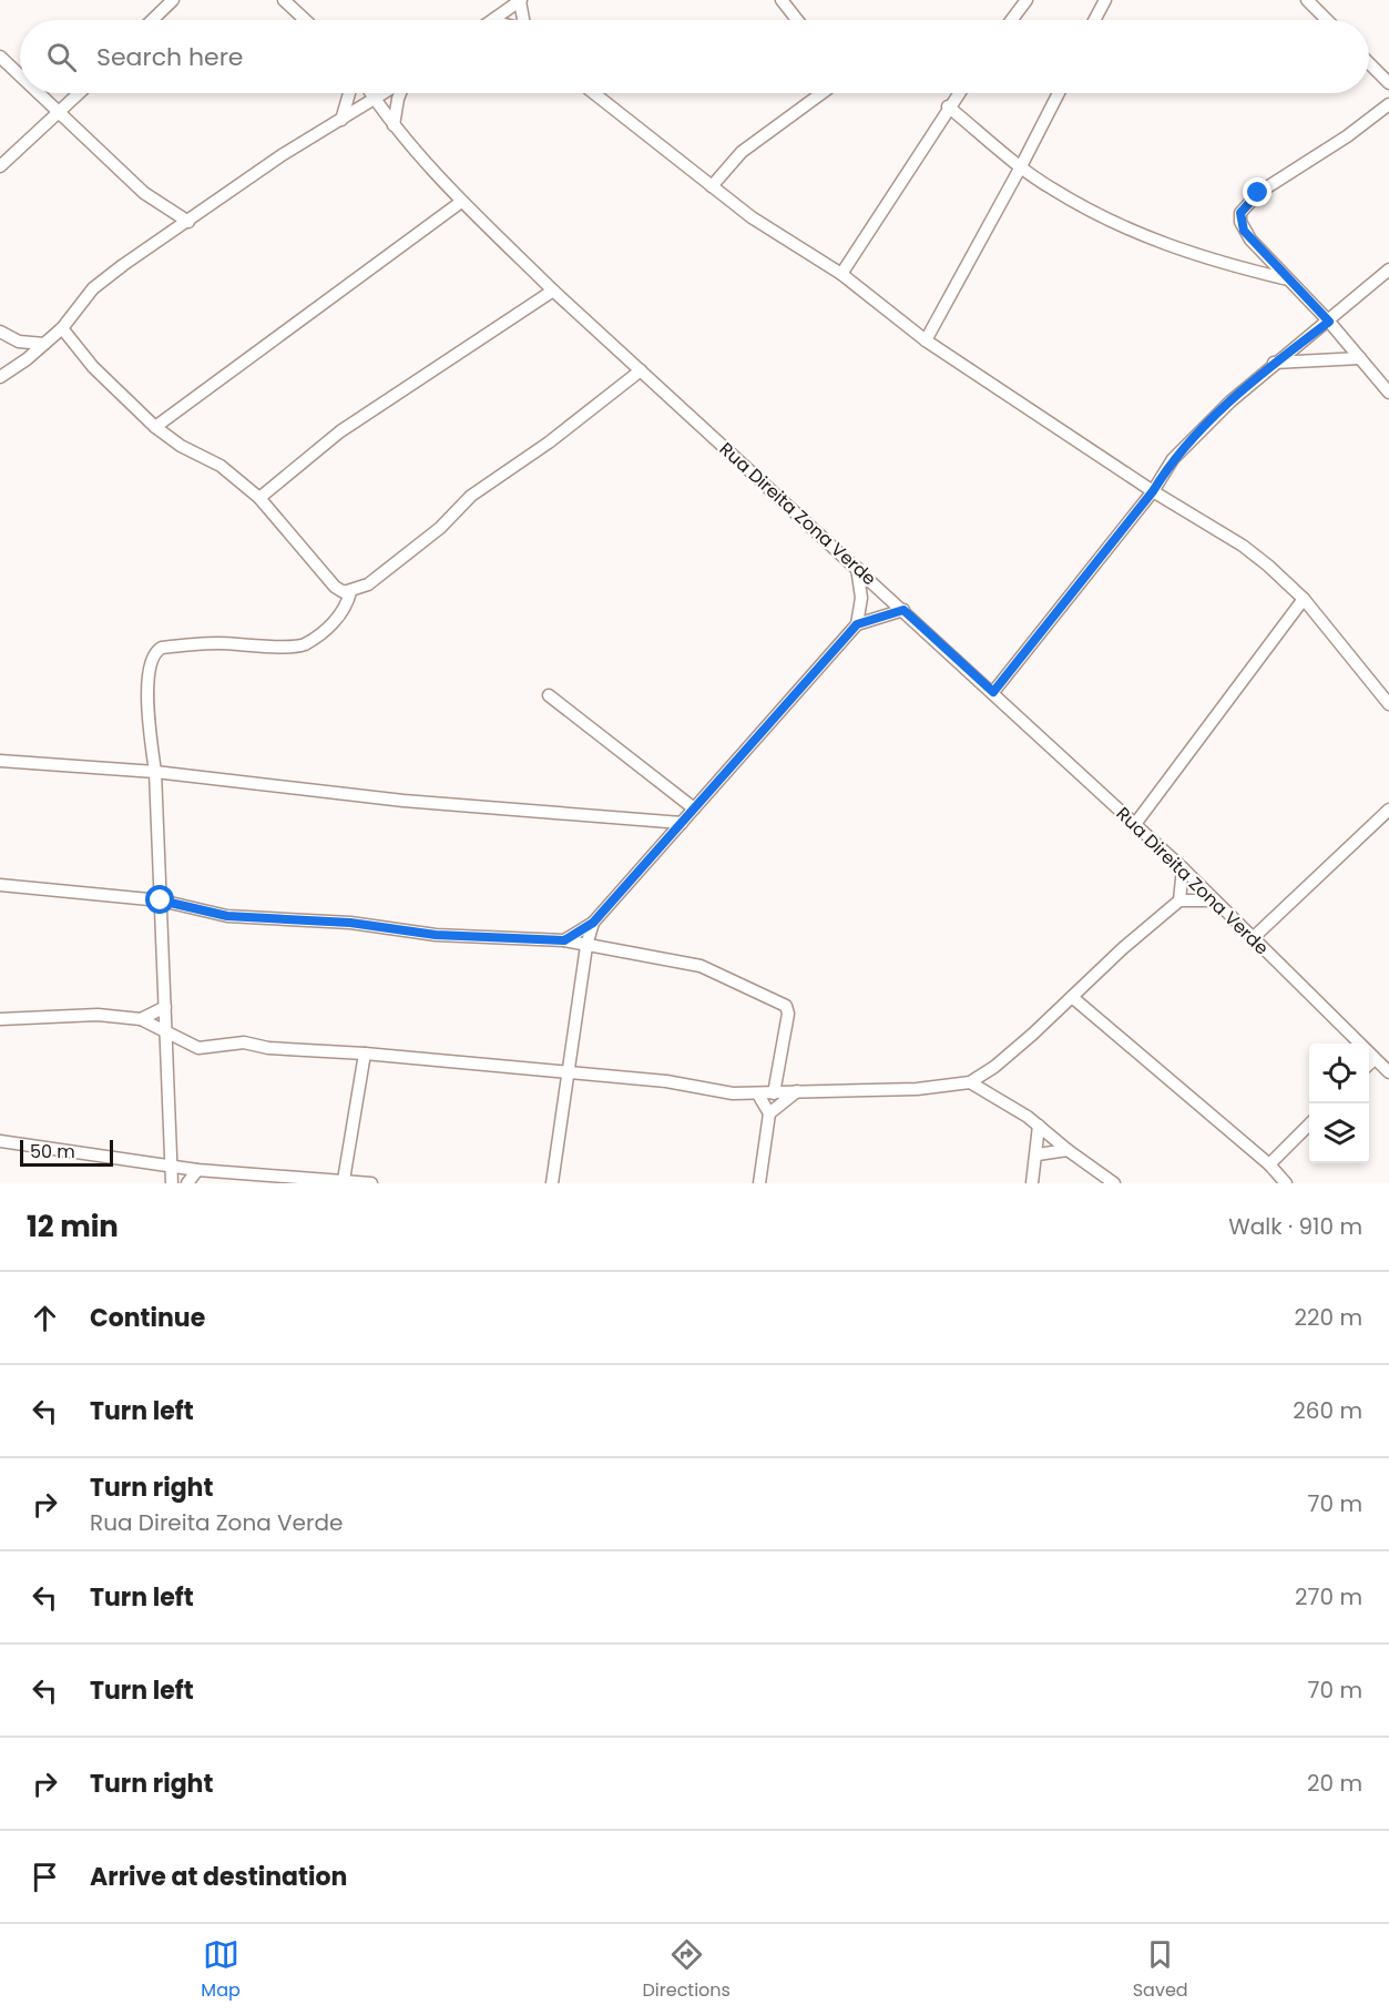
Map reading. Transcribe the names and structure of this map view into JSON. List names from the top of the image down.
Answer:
{
  "streets": {
    "street": ["Rua Direita Zona Verde"]
  },
  "scale_bar": "50 m",
  "page": {
    "search": "Search here",
    "scale": "50 m",
    "heading": ["12 min", "Walk · 910 m"],
    "list": [
      ["Continue", "220 m"],
      ["Turn left", "260 m"],
      ["Turn right", "Rua Direita Zona Verde", "70 m"],
      ["Turn left", "270 m"],
      ["Turn left", "70 m"],
      ["Turn right", "20 m"],
      "Arrive at destination"
    ],
    "nav": ["Map", "Directions", "Saved"]
  }
}
